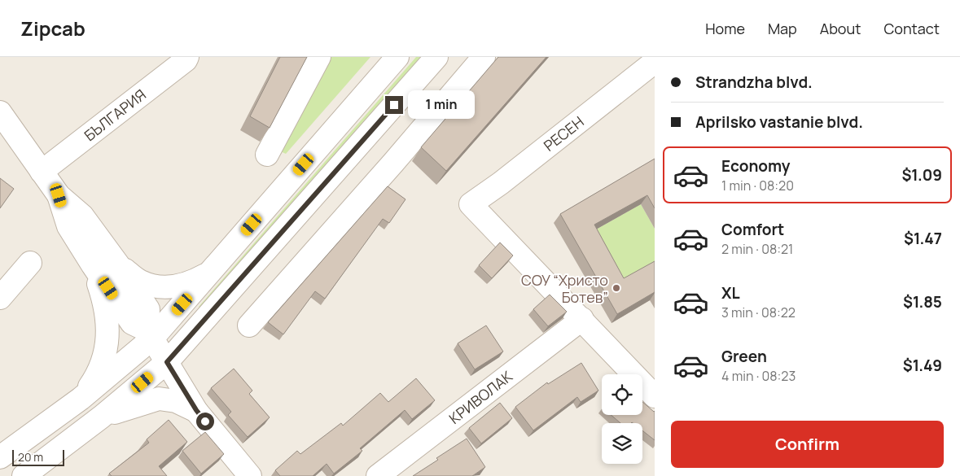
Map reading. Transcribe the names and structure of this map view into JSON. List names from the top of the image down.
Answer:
{
  "streets": {
    "street": ["БЪЛГАРИЯ", "РЕСЕН", "КРИВОЛАК"]
  },
  "crossings": [
    ["РЕСЕН", "КРИВОЛАК"]
  ],
  "places": ["СОУ “Христо Ботев”"],
  "scale_bar": "20 m",
  "page": {
    "header": "Zipcab",
    "nav": [
      "Home",
      "Map",
      "About",
      "Contact"
    ],
    "banner": ["Strandzha blvd.", "Aprilsko vastanie blvd."],
    "bubble": "1 min",
    "list": [
      {
        "name": "Economy",
        "note": "1 min · 08:20",
        "value": "$1.09"
      },
      {
        "name": "Comfort",
        "note": "2 min · 08:21",
        "value": "$1.47"
      },
      {
        "name": "XL",
        "note": "3 min · 08:22",
        "value": "$1.85"
      },
      {
        "name": "Green",
        "note": "4 min · 08:23",
        "value": "$1.49"
      }
    ],
    "buttons": "Confirm",
    "scale": "20 m"
  }
}
